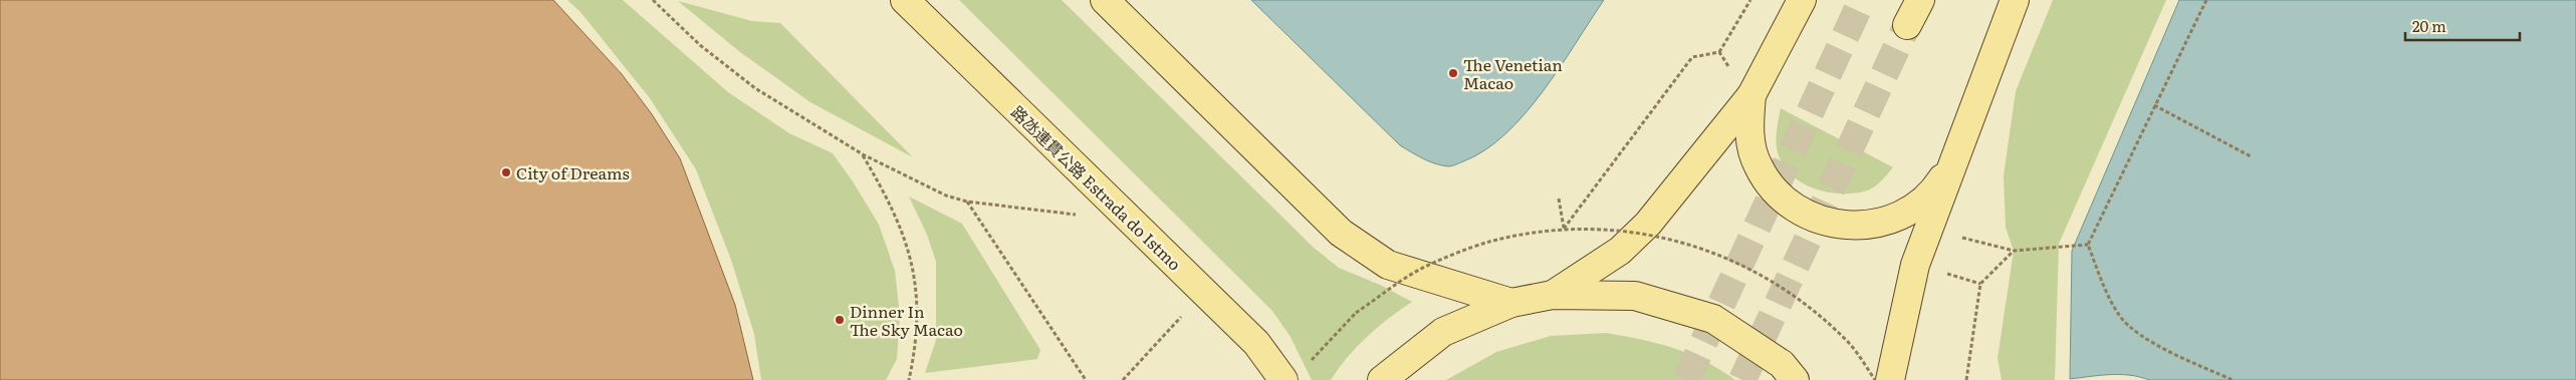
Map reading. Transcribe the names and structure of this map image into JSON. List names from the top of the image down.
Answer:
{
  "streets": {
    "main road": ["路氹連貫公路 Estrada do Istmo"]
  },
  "places": ["The Venetian Macao", "City of Dreams", "Dinner In The Sky Macao"],
  "scale_bar": "20 m"
}
